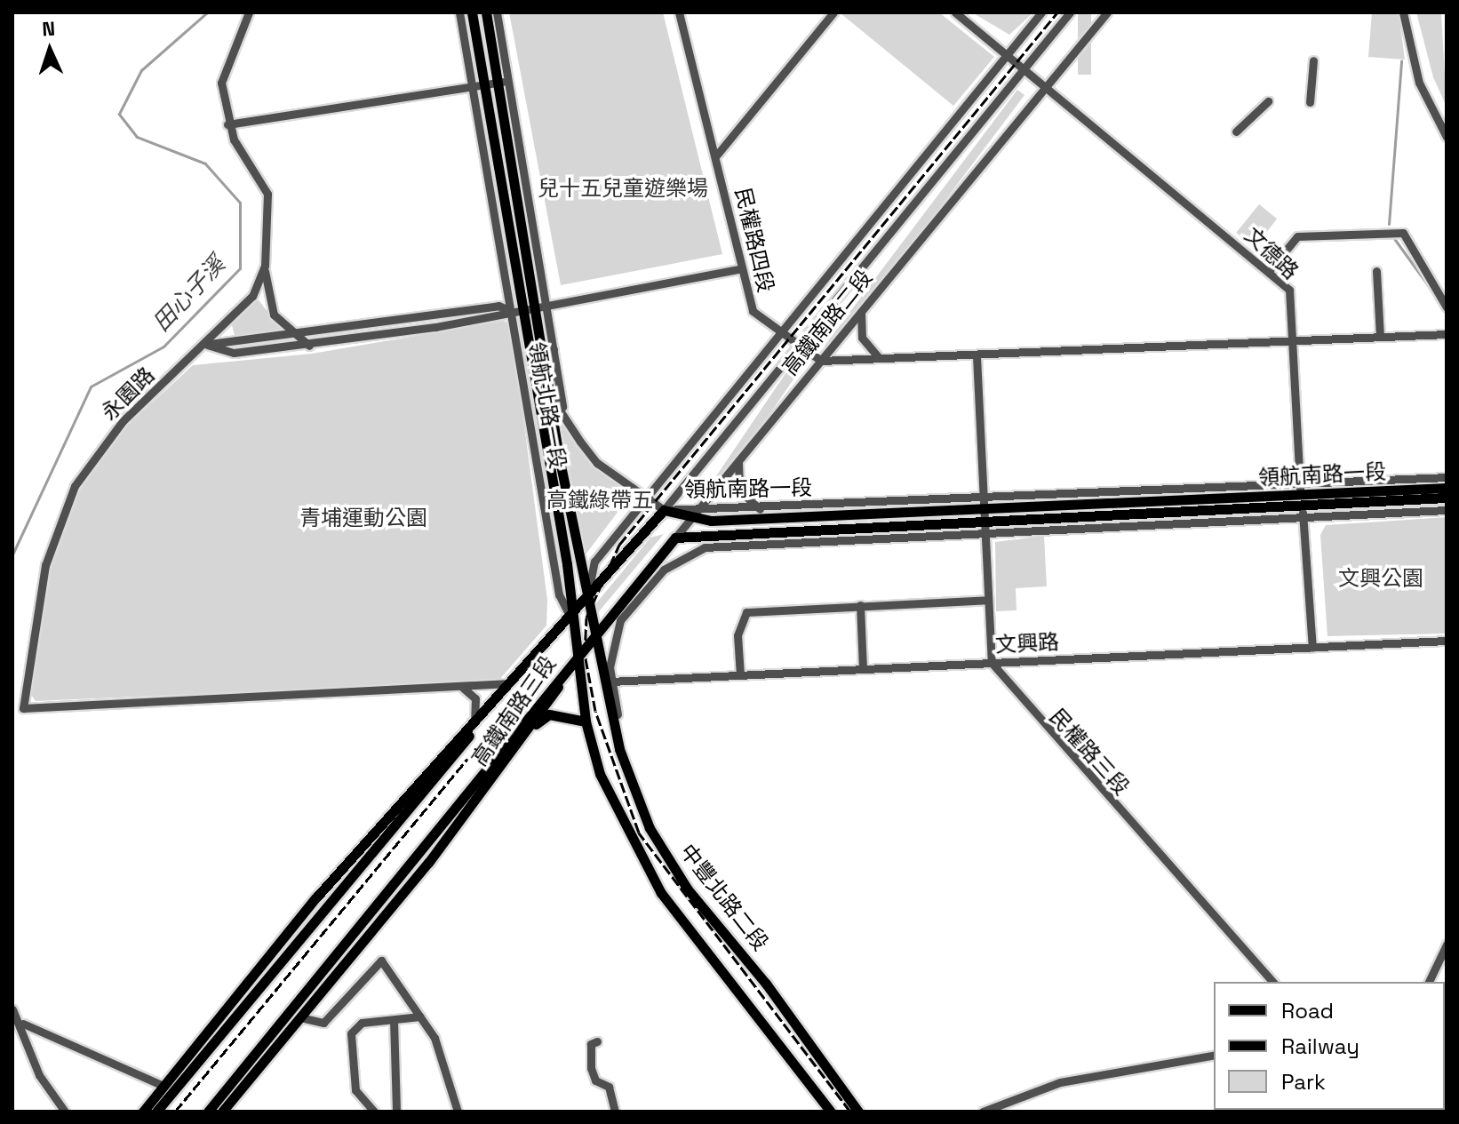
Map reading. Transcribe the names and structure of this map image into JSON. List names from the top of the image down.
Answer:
{
  "streets": {
    "main road": [
      "高鐵南路二段",
      "領航北路一段",
      "領航南路一段",
      "高鐵南路三段",
      "中豐北路二段"
    ],
    "street": [
      "民權路四段",
      "文德路",
      "永園路",
      "文興路",
      "民權路三段"
    ]
  },
  "crossings": [
    ["民權路四段", "高鐵南路二段"],
    ["文德路", "高鐵南路二段"],
    ["文德路", "領航南路一段"],
    ["文德路", "文興路"],
    ["高鐵南路二段", "領航北路一段"],
    ["高鐵南路二段", "領航南路一段"],
    ["高鐵南路二段", "高鐵南路三段"],
    ["高鐵南路二段", "中豐北路二段"],
    ["領航北路一段", "高鐵南路三段"],
    ["領航北路一段", "中豐北路二段"],
    ["文興路", "民權路三段"],
    ["高鐵南路三段", "中豐北路二段"]
  ],
  "water": ["田心子溪"],
  "parks": [
    "兒十五兒童遊樂場",
    "高鐵綠帶五",
    "青埔運動公園",
    "文興公園"
  ],
  "legend": ["Road", "Railway", "Park"],
  "north": "top"
}
